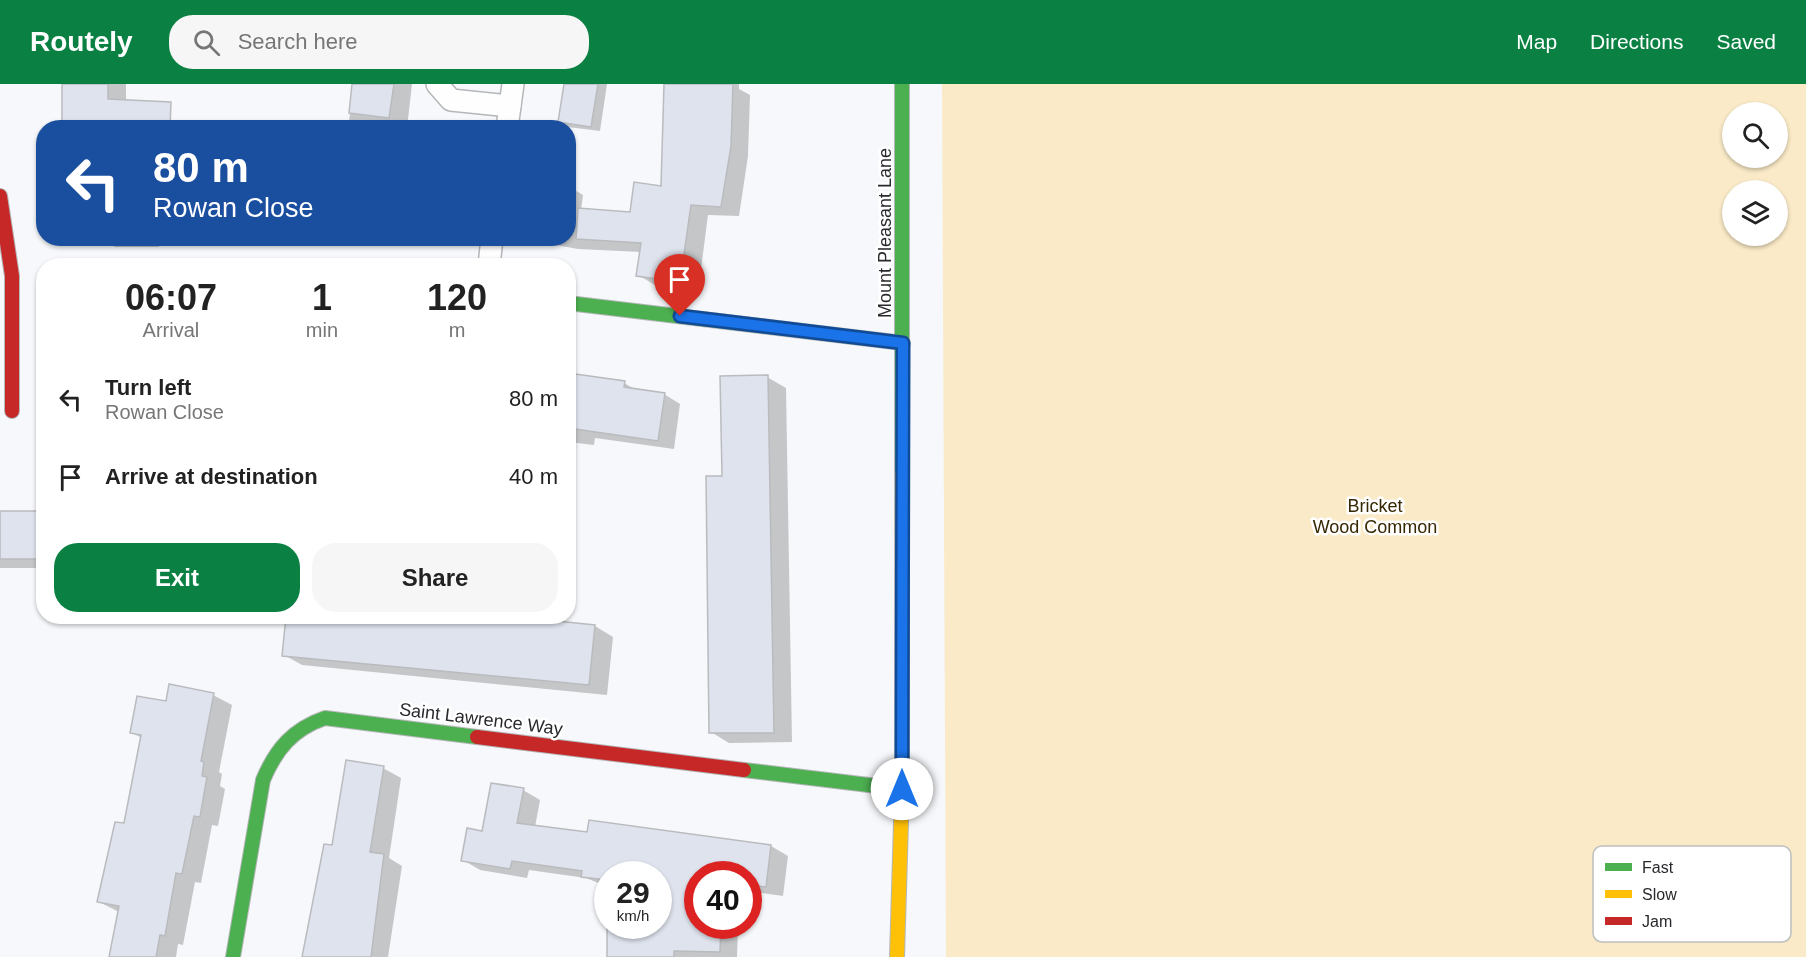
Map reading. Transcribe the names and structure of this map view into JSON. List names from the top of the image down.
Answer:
{
  "streets": {
    "street": ["Mount Pleasant Lane", "Saint Lawrence Way"]
  },
  "crossings": [
    ["Mount Pleasant Lane", "Saint Lawrence Way"]
  ],
  "parks": ["Bricket Wood Common"],
  "legend": ["Fast", "Slow", "Jam"],
  "page": {
    "header": "Routely",
    "search": "Search here",
    "nav": ["Map", "Directions", "Saved"],
    "turn": ["80 m", "Rowan Close"],
    "eta": [
      "06:07",
      "Arrival",
      "1",
      "min",
      "120",
      "m"
    ],
    "list": [
      {
        "name": "Turn left",
        "note": "Rowan Close",
        "value": "80 m"
      },
      {
        "name": "Arrive at destination",
        "value": "40 m"
      }
    ],
    "buttons": ["Exit", "Share"],
    "speed": "29 km/h",
    "limit": "40"
  }
}
